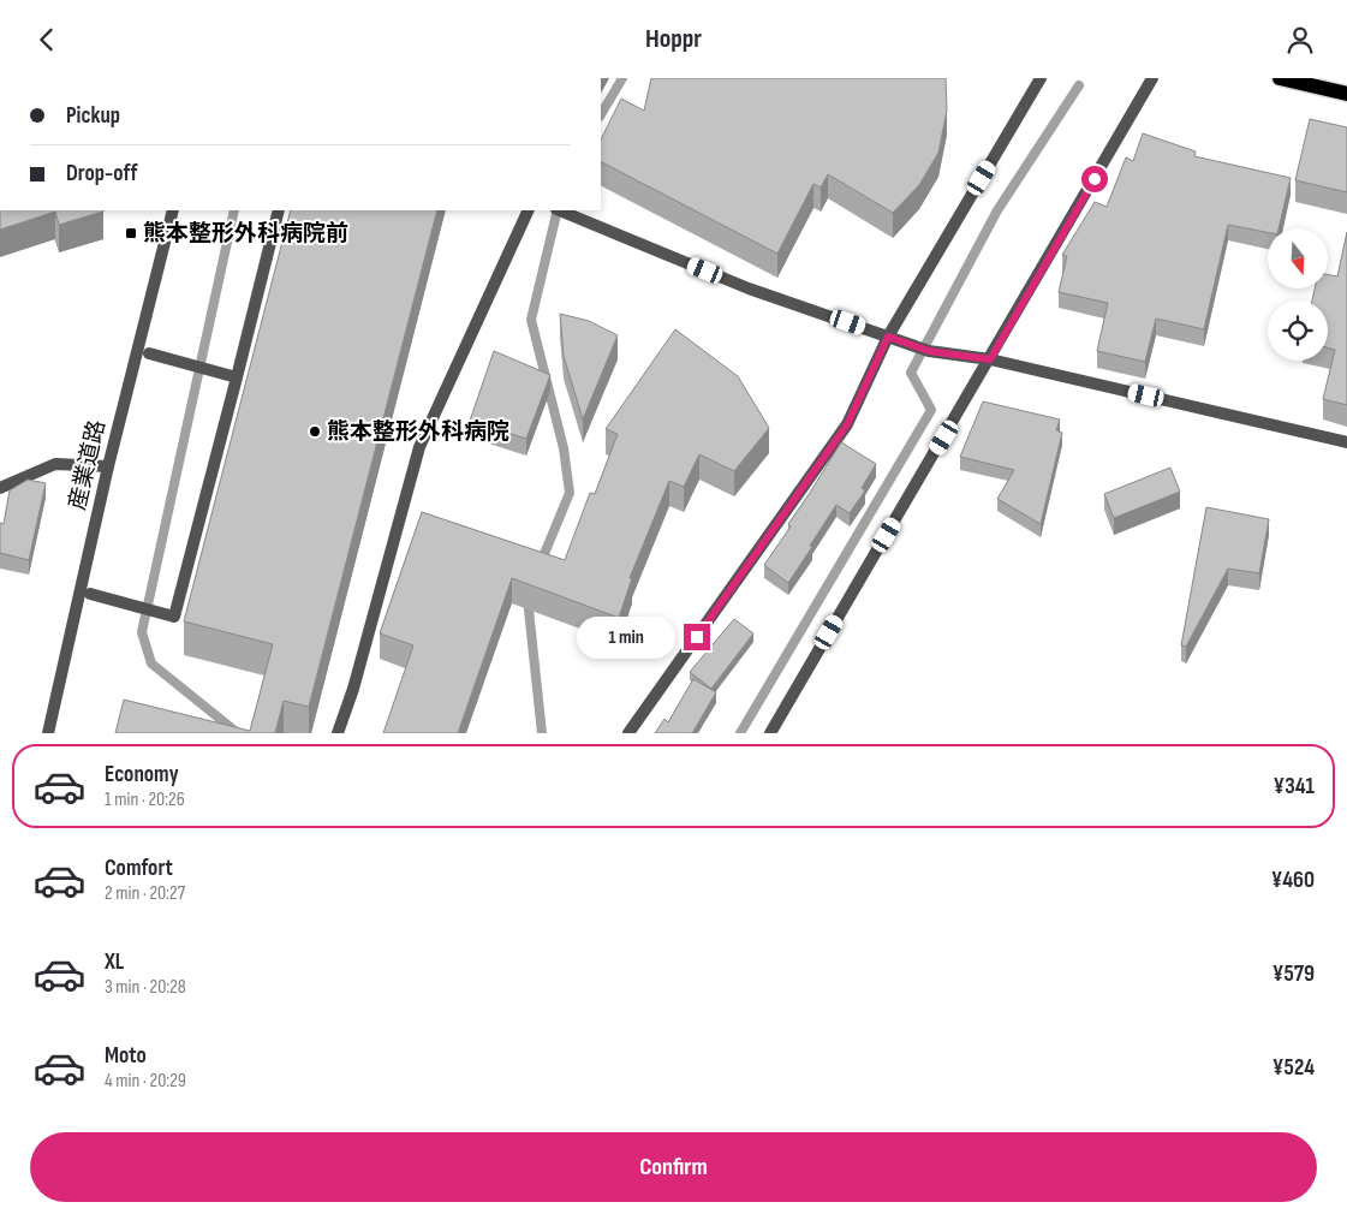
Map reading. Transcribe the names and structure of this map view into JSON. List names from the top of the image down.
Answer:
{
  "streets": {
    "street": ["産業道路"]
  },
  "places": {
    "transit": ["熊本整形外科病院前"],
    "other": ["熊本整形外科病院"]
  },
  "north": "bottom",
  "page": {
    "header": "Hoppr",
    "banner": ["Pickup", "Drop-off"],
    "bubble": "1 min",
    "list": [
      {
        "name": "Economy",
        "note": "1 min · 20:26",
        "value": "¥341"
      },
      {
        "name": "Comfort",
        "note": "2 min · 20:27",
        "value": "¥460"
      },
      {
        "name": "XL",
        "note": "3 min · 20:28",
        "value": "¥579"
      },
      {
        "name": "Moto",
        "note": "4 min · 20:29",
        "value": "¥524"
      }
    ],
    "buttons": "Confirm"
  }
}
